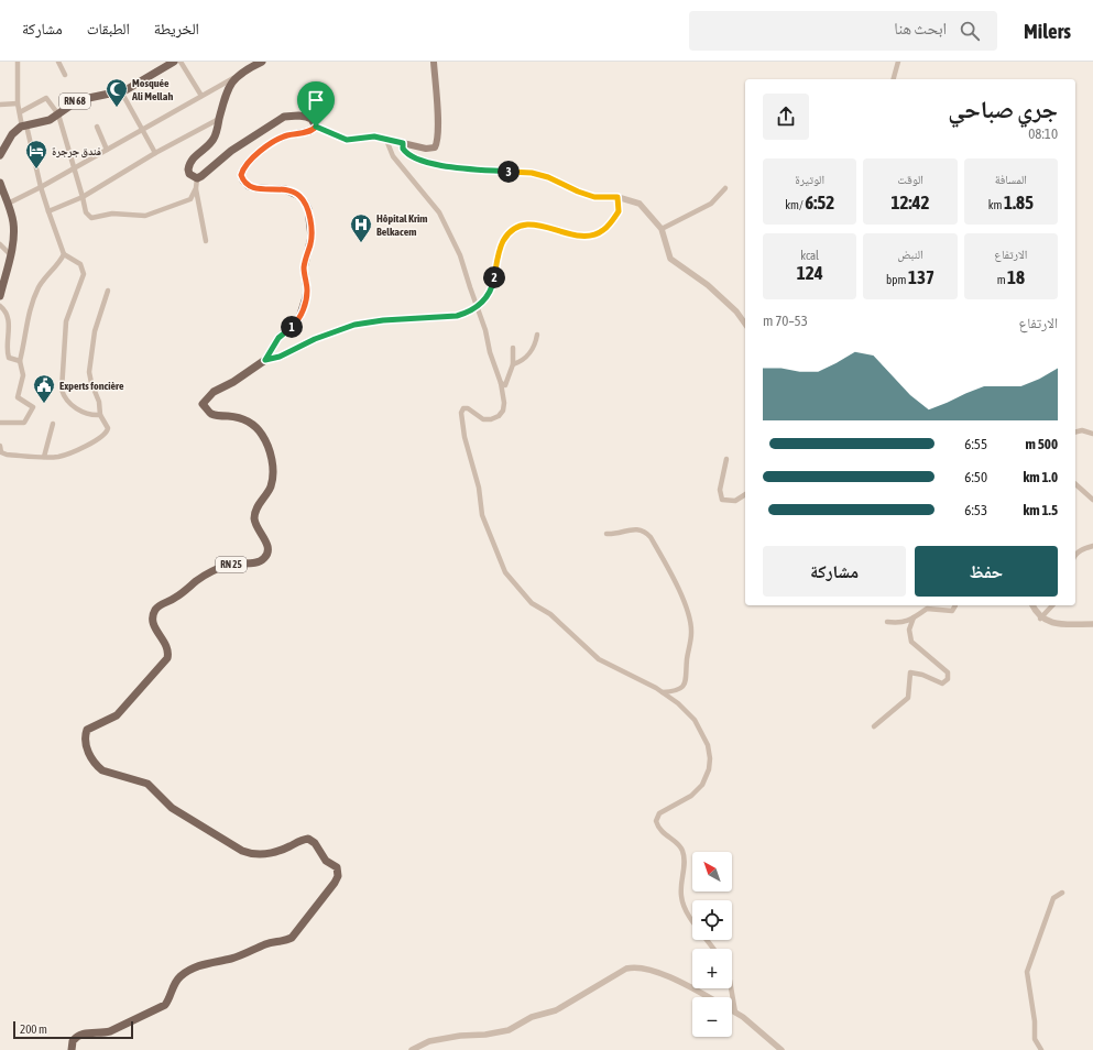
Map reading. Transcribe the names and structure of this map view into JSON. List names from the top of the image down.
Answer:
{
  "streets": {
    "main road": ["RN 68", "RN 25"]
  },
  "places": {
    "mosque": ["Mosquée Ali Mellah"],
    "hotel": ["فندق جرجرة"],
    "hospital": ["Hôpital Krim Belkacem"],
    "public building": ["Experts foncière"]
  },
  "scale_bar": "200 m",
  "north": "top left",
  "page": {
    "header": "Milers",
    "search": "ابحث هنا",
    "nav": ["الخريطة", "الطبقات", "مشاركة"],
    "heading": ["جري صباحي", "08:10"],
    "stats": [
      ["المسافة", "1.85 km"],
      ["الوقت", "12:42"],
      ["الوتيرة", "6:52 /km"],
      ["الارتفاع", "18 m"],
      ["النبض", "137 bpm"],
      ["kcal", "124"]
    ],
    "pins": ["3", "2", "1"],
    "chart": ["الارتفاع", "53–70 m"],
    "list": [
      {
        "name": "500 m",
        "note": "6:55"
      },
      {
        "name": "1.0 km",
        "note": "6:50"
      },
      {
        "name": "1.5 km",
        "note": "6:53"
      }
    ],
    "buttons": ["حفظ", "مشاركة"],
    "map_buttons": ["+", "−"],
    "scale": "200 m"
  }
}
